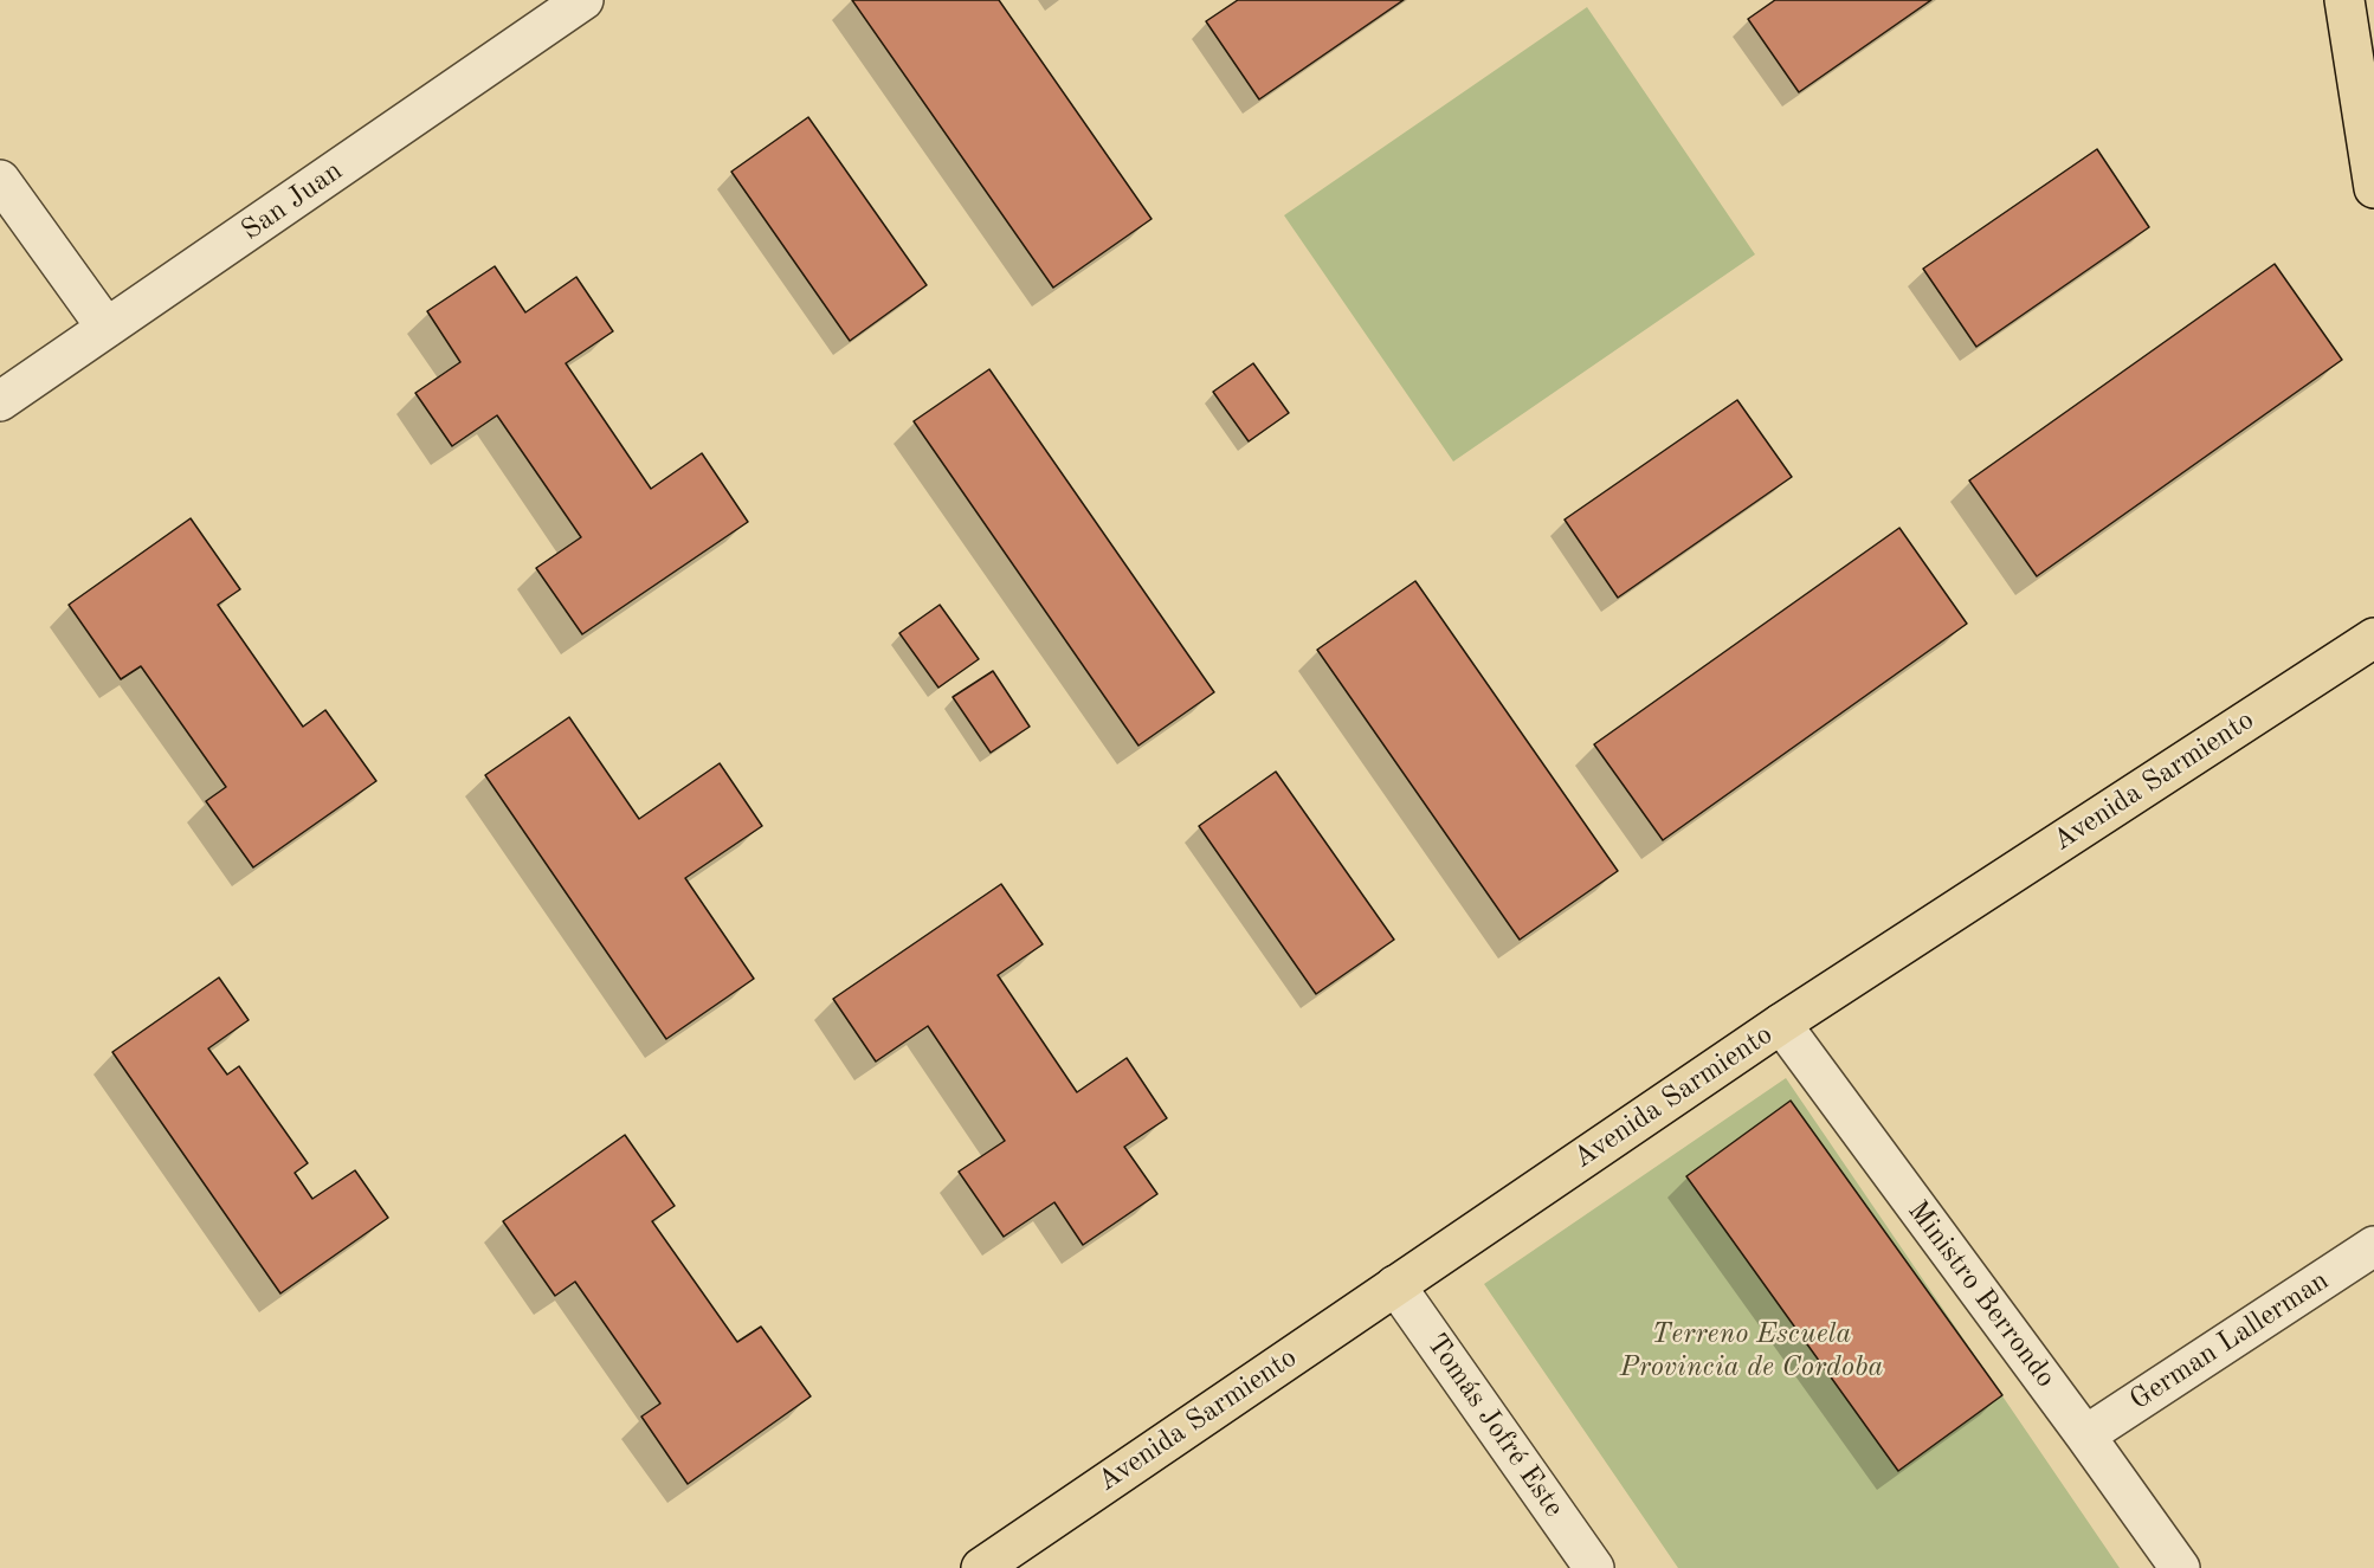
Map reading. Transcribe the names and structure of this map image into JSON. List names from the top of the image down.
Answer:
{
  "streets": {
    "main road": ["Avenida Sarmiento"],
    "street": [
      "San Juan",
      "Ministro Berrondo",
      "German Lallerman",
      "Tomás Jofré Este"
    ]
  },
  "crossings": [
    ["Avenida Sarmiento", "Ministro Berrondo"],
    ["Avenida Sarmiento", "Tomás Jofré Este"],
    ["Ministro Berrondo", "German Lallerman"]
  ],
  "parks": ["Terreno Escuela Provincia de Cordoba"]
}
